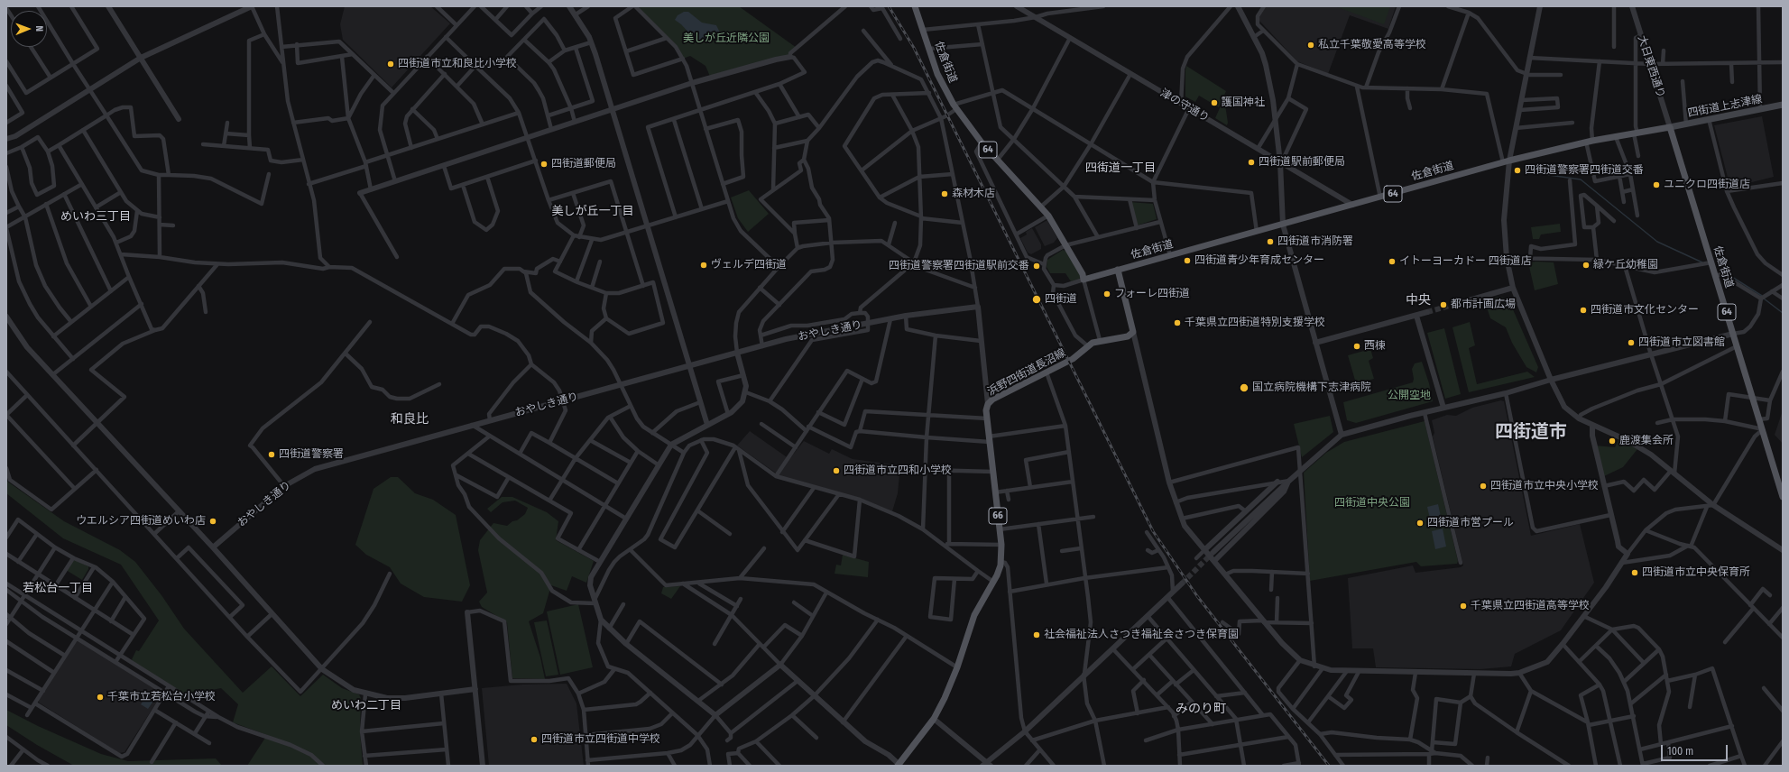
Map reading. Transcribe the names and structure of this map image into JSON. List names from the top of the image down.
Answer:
{
  "streets": {
    "main road": [
      "佐倉街道",
      "四街道上志津線",
      "64",
      "浜野四街道長沼線",
      "66"
    ],
    "street": ["大日東西通り", "津の守通り", "おやしき通り"]
  },
  "crossings": [
    ["佐倉街道", "大日東西通り"],
    ["佐倉街道", "津の守通り"],
    ["佐倉街道", "四街道上志津線"],
    ["大日東西通り", "四街道上志津線"]
  ],
  "districts": [
    "四街道一丁目",
    "美しが丘一丁目",
    "めいわ三丁目",
    "中央",
    "和良比",
    "四街道市",
    "若松台一丁目",
    "めいわ二丁目",
    "みのり町"
  ],
  "parks": ["美しが丘近隣公園", "公開空地", "四街道中央公園"],
  "places": [
    "私立千葉敬愛高等学校",
    "四街道市立和良比小学校",
    "護国神社",
    "四街道駅前郵便局",
    "四街道郵便局",
    "四街道警察署四街道交番",
    "ユニクロ四街道店",
    "森材木店",
    "四街道市消防署",
    "四街道青少年育成センター",
    "イトーヨーカドー 四街道店",
    "ヴェルデ四街道",
    "緑ケ丘幼稚園",
    "四街道警察署四街道駅前交番",
    "フォーレ四街道",
    "四街道",
    "都市計画広場",
    "四街道市文化センター",
    "千葉県立四街道特別支援学校",
    "四街道市立図書館",
    "西棟",
    "国立病院機構下志津病院",
    "鹿渡集会所",
    "四街道警察署",
    "四街道市立四和小学校",
    "四街道市立中央小学校",
    "ウエルシア四街道めいわ店",
    "四街道市営プール",
    "四街道市立中央保育所",
    "千葉県立四街道高等学校",
    "社会福祉法人さつき福祉会さつき保育園",
    "千葉市立若松台小学校",
    "四街道市立四街道中学校"
  ],
  "scale_bar": "100 m",
  "north": "right"
}
